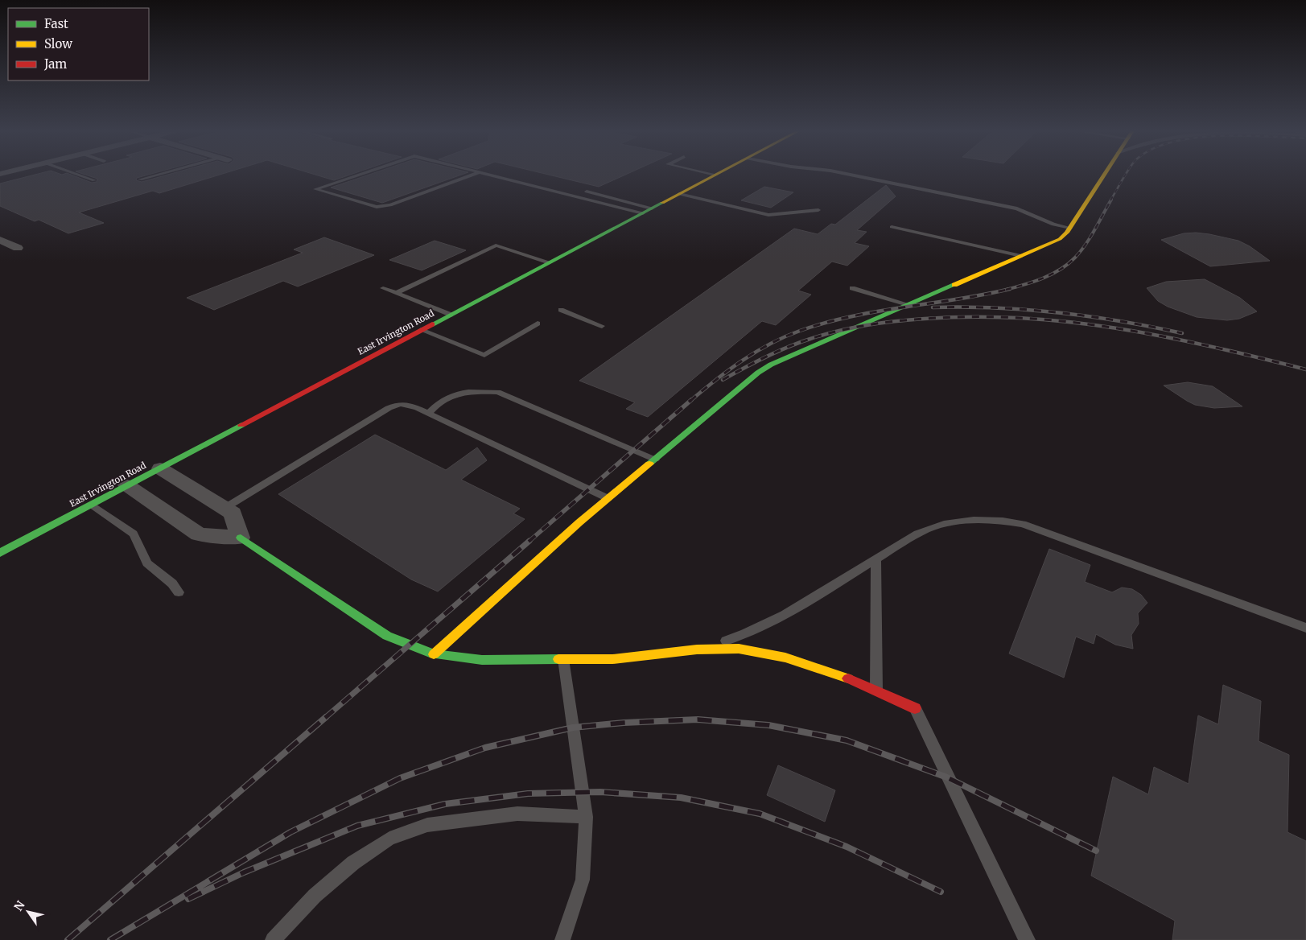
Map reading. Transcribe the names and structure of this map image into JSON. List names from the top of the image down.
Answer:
{
  "streets": {
    "street": ["East Irvington Road"]
  },
  "legend": ["Fast", "Slow", "Jam"],
  "north": "top left"
}
